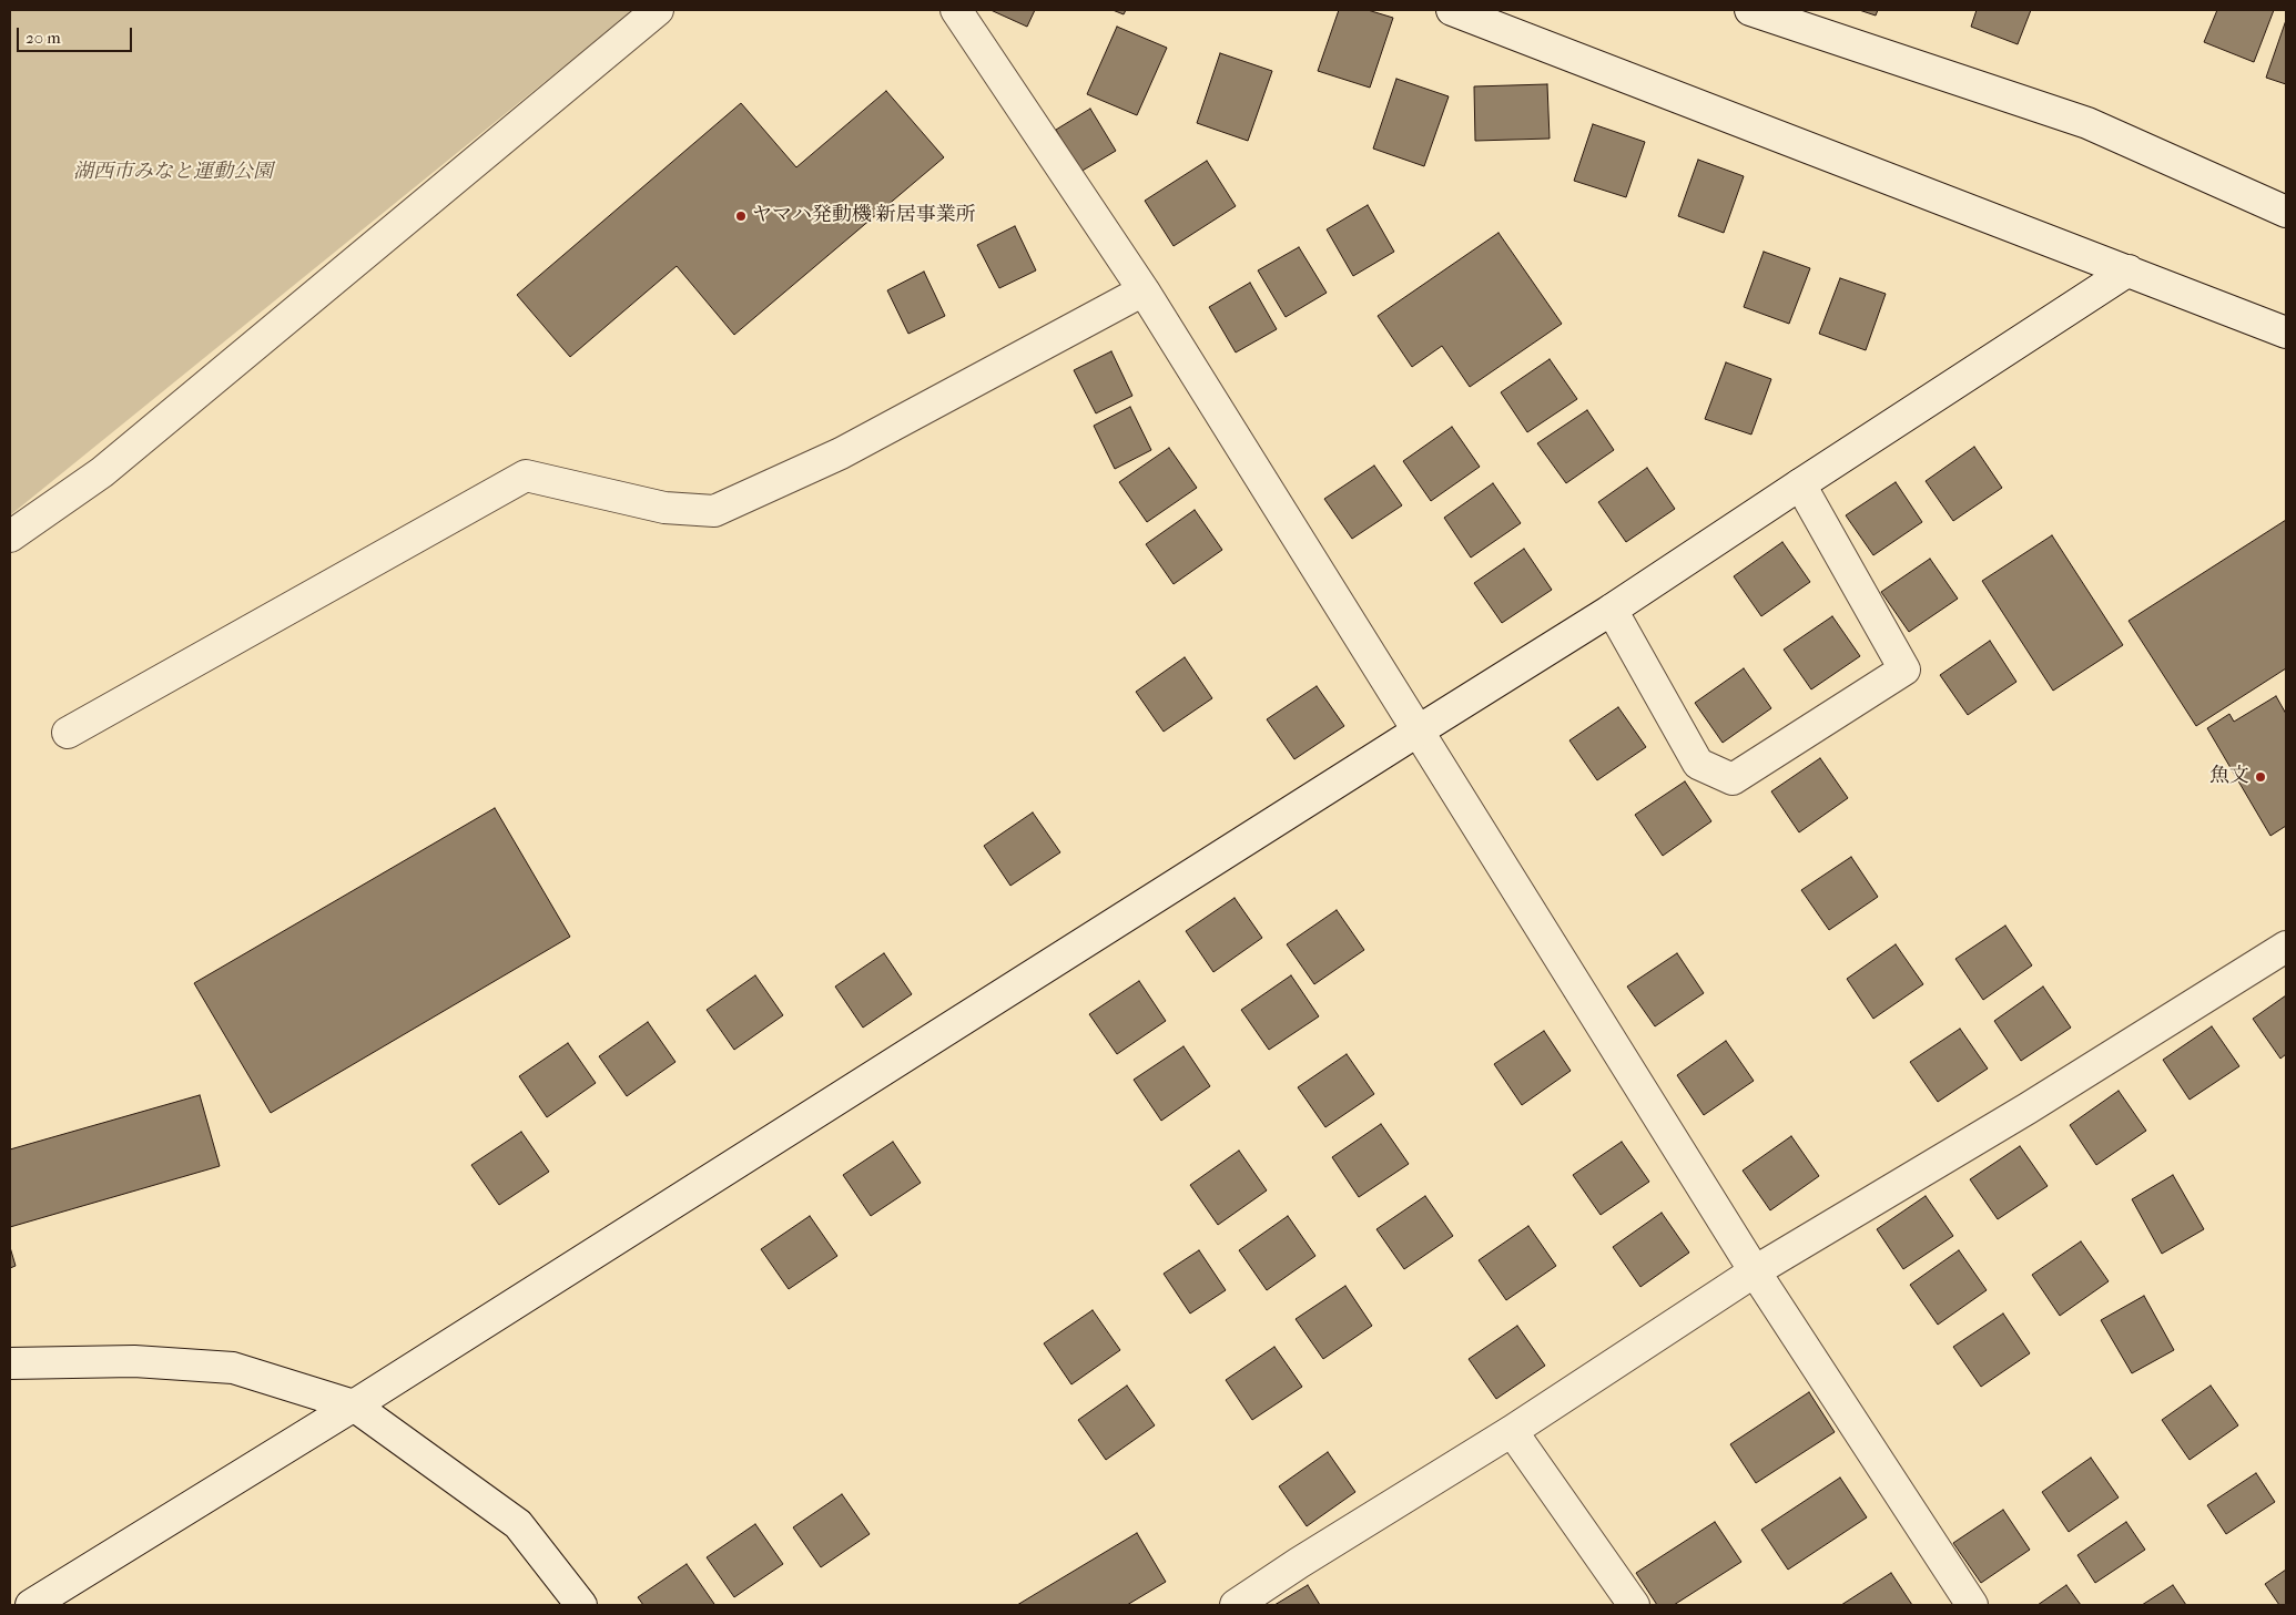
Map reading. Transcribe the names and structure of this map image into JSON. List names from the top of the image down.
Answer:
{
  "parks": ["湖西市みなと運動公園"],
  "places": ["ヤマハ発動機 新居事業所", "魚文"],
  "scale_bar": "20 m"
}
